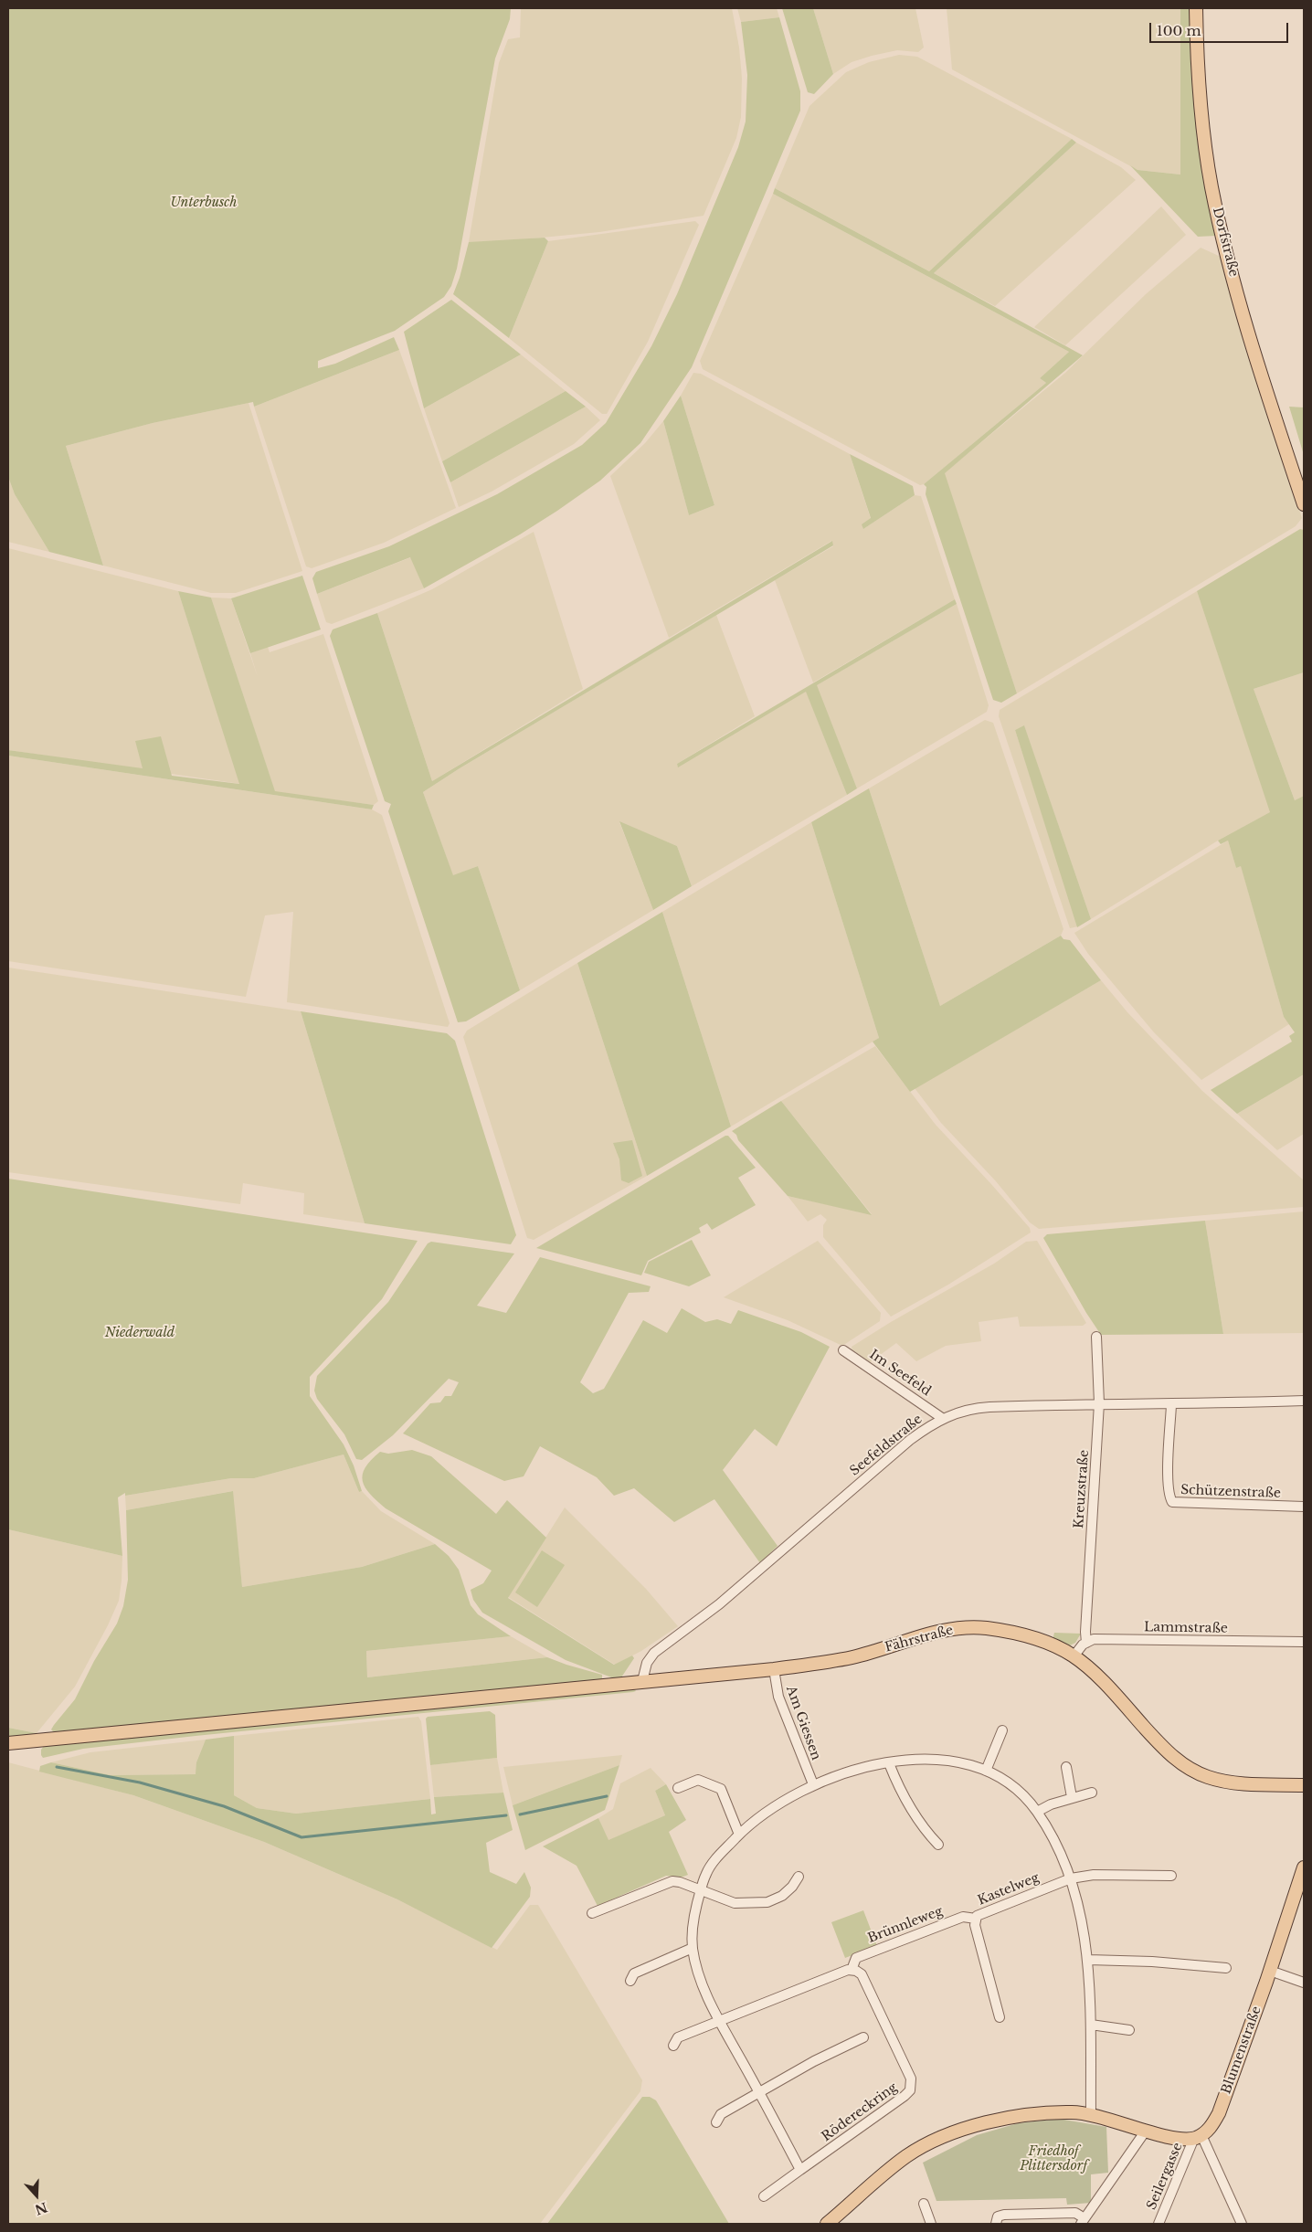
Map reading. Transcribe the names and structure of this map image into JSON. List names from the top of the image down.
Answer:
{
  "streets": {
    "main road": ["Dorfstraße", "Fährstraße", "Blumenstraße"],
    "street": [
      "Im Seefeld",
      "Seefeldstraße",
      "Kreuzstraße",
      "Schützenstraße",
      "Lammstraße",
      "Am Giessen",
      "Kastelweg",
      "Brünnleweg",
      "Rödereckring",
      "Seilergasse"
    ]
  },
  "crossings": [
    ["Im Seefeld", "Seefeldstraße"],
    ["Seefeldstraße", "Kreuzstraße"],
    ["Seefeldstraße", "Schützenstraße"],
    ["Seefeldstraße", "Fährstraße"],
    ["Kreuzstraße", "Lammstraße"],
    ["Fährstraße", "Am Giessen"],
    ["Kastelweg", "Brünnleweg"],
    ["Brünnleweg", "Rödereckring"],
    ["Blumenstraße", "Seilergasse"]
  ],
  "parks": ["Unterbusch", "Niederwald", "Friedhof Plittersdorf"],
  "scale_bar": "100 m",
  "north": "bottom"
}
